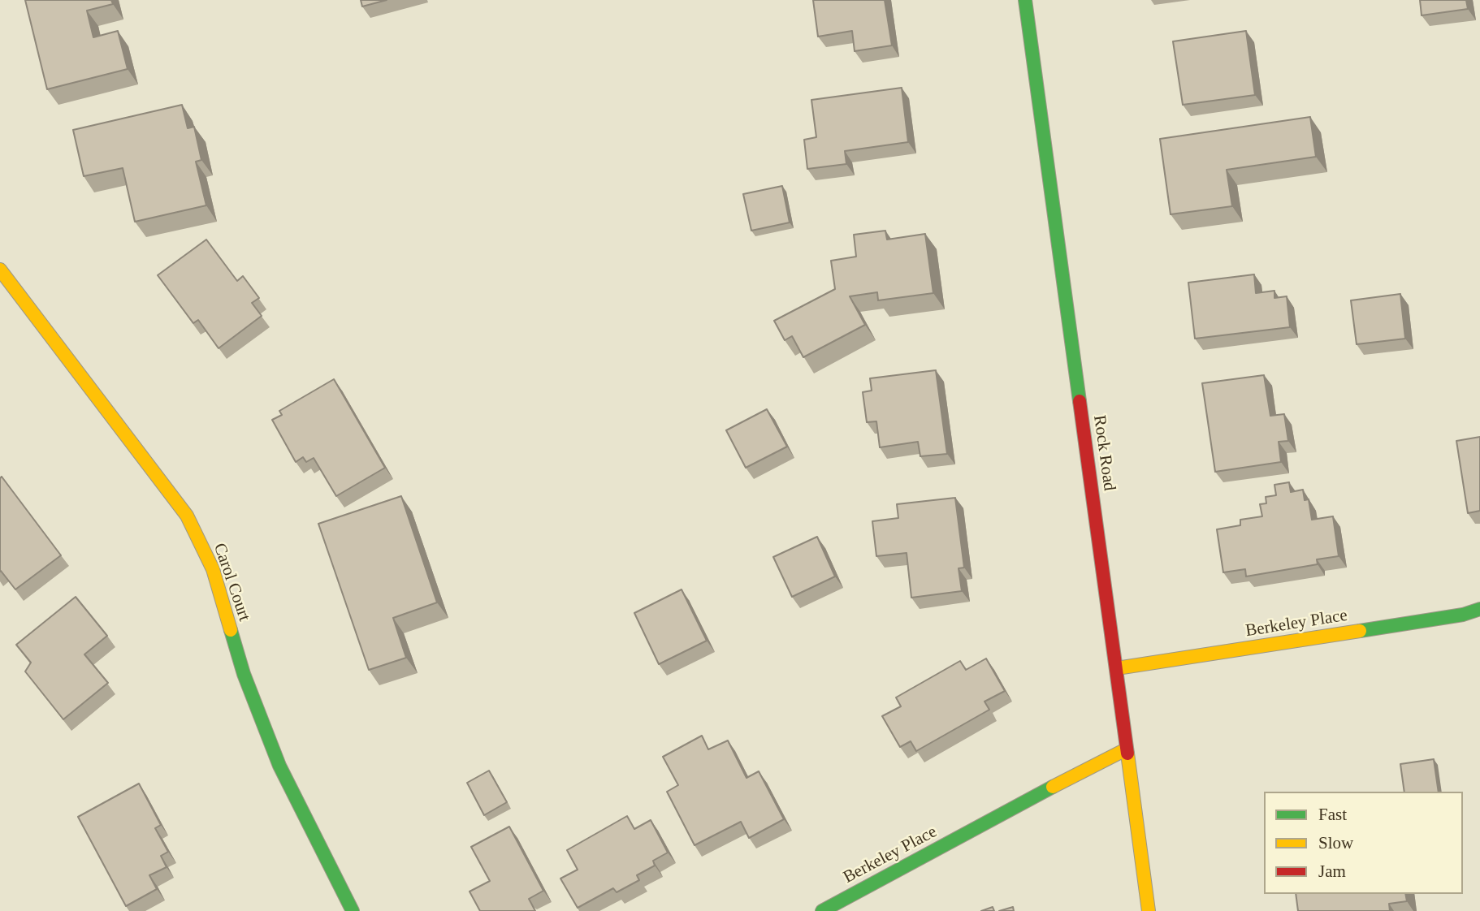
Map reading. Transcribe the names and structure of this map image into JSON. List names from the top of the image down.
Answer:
{
  "streets": {
    "street": ["Rock Road", "Carol Court", "Berkeley Place"]
  },
  "crossings": [
    ["Rock Road", "Berkeley Place"]
  ],
  "legend": ["Fast", "Slow", "Jam"]
}
